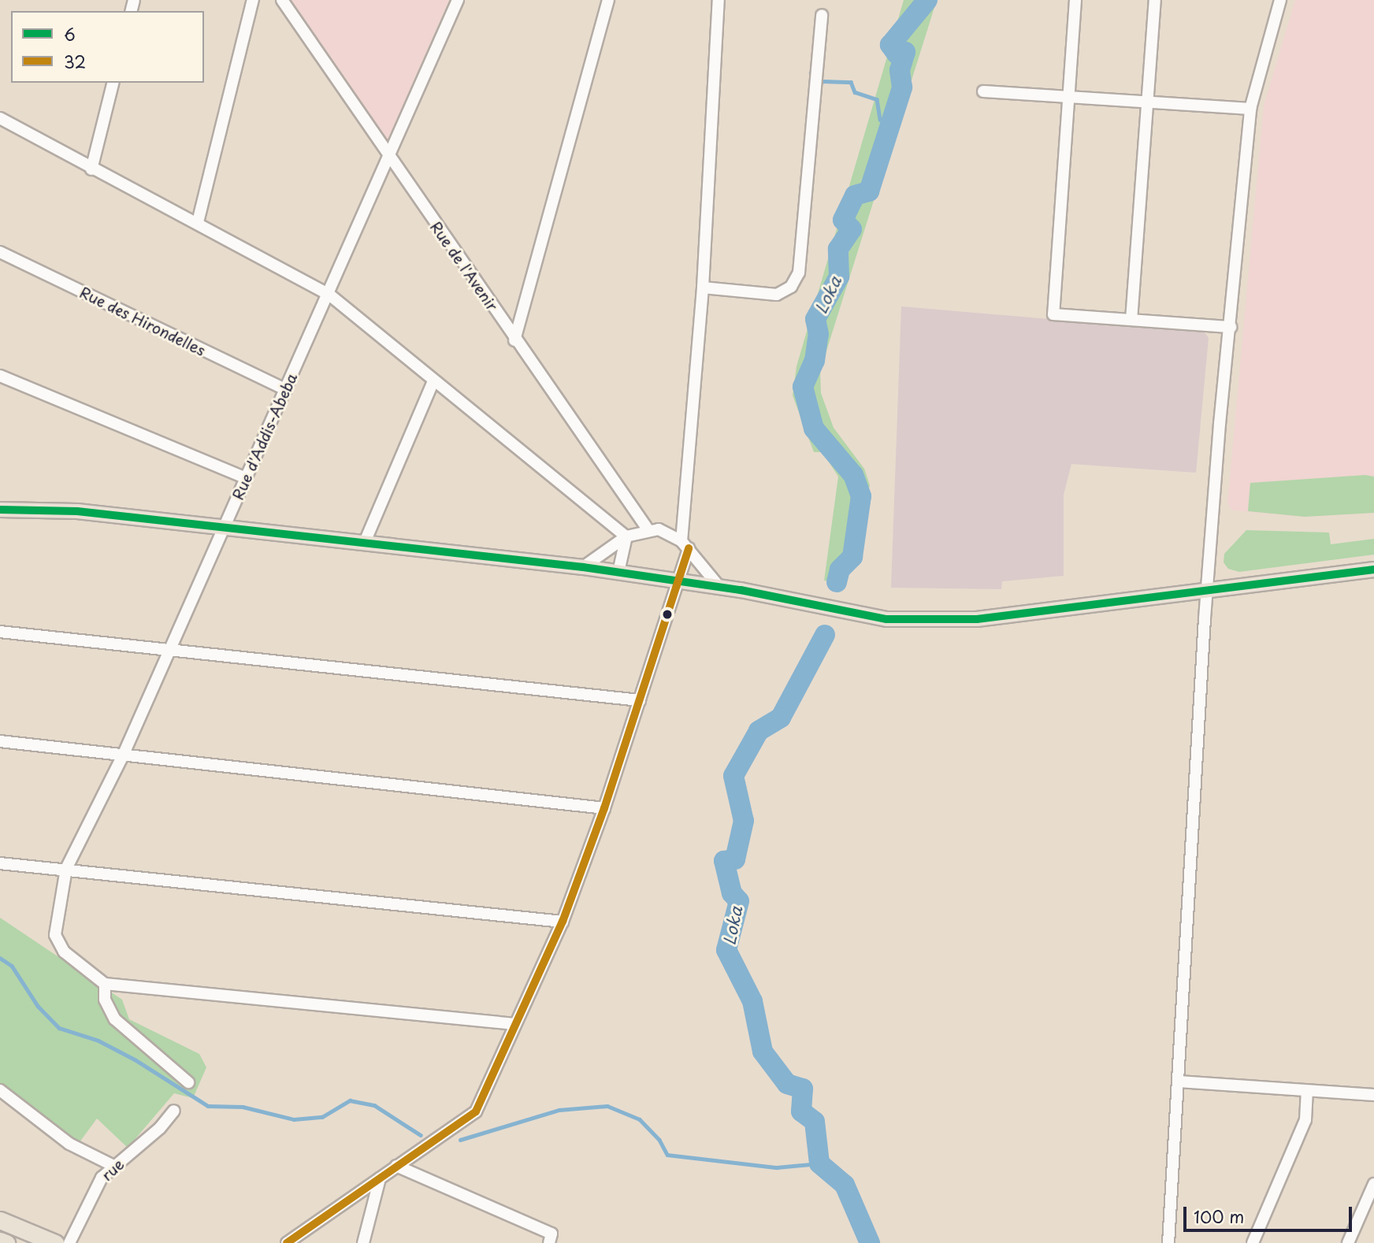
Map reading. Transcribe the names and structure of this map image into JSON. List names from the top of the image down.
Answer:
{
  "streets": {
    "street": [
      "Rue de l'Avenir",
      "Rue des Hirondelles",
      "Rue d'Addis-Abeba",
      "rue"
    ]
  },
  "crossings": [
    ["Rue de l'Avenir", "Rue d'Addis-Abeba"],
    ["Rue des Hirondelles", "Rue d'Addis-Abeba"]
  ],
  "water": ["Loka"],
  "lines": ["transit line 6", "transit line 32"],
  "legend": ["6", "32"],
  "scale_bar": "100 m"
}
